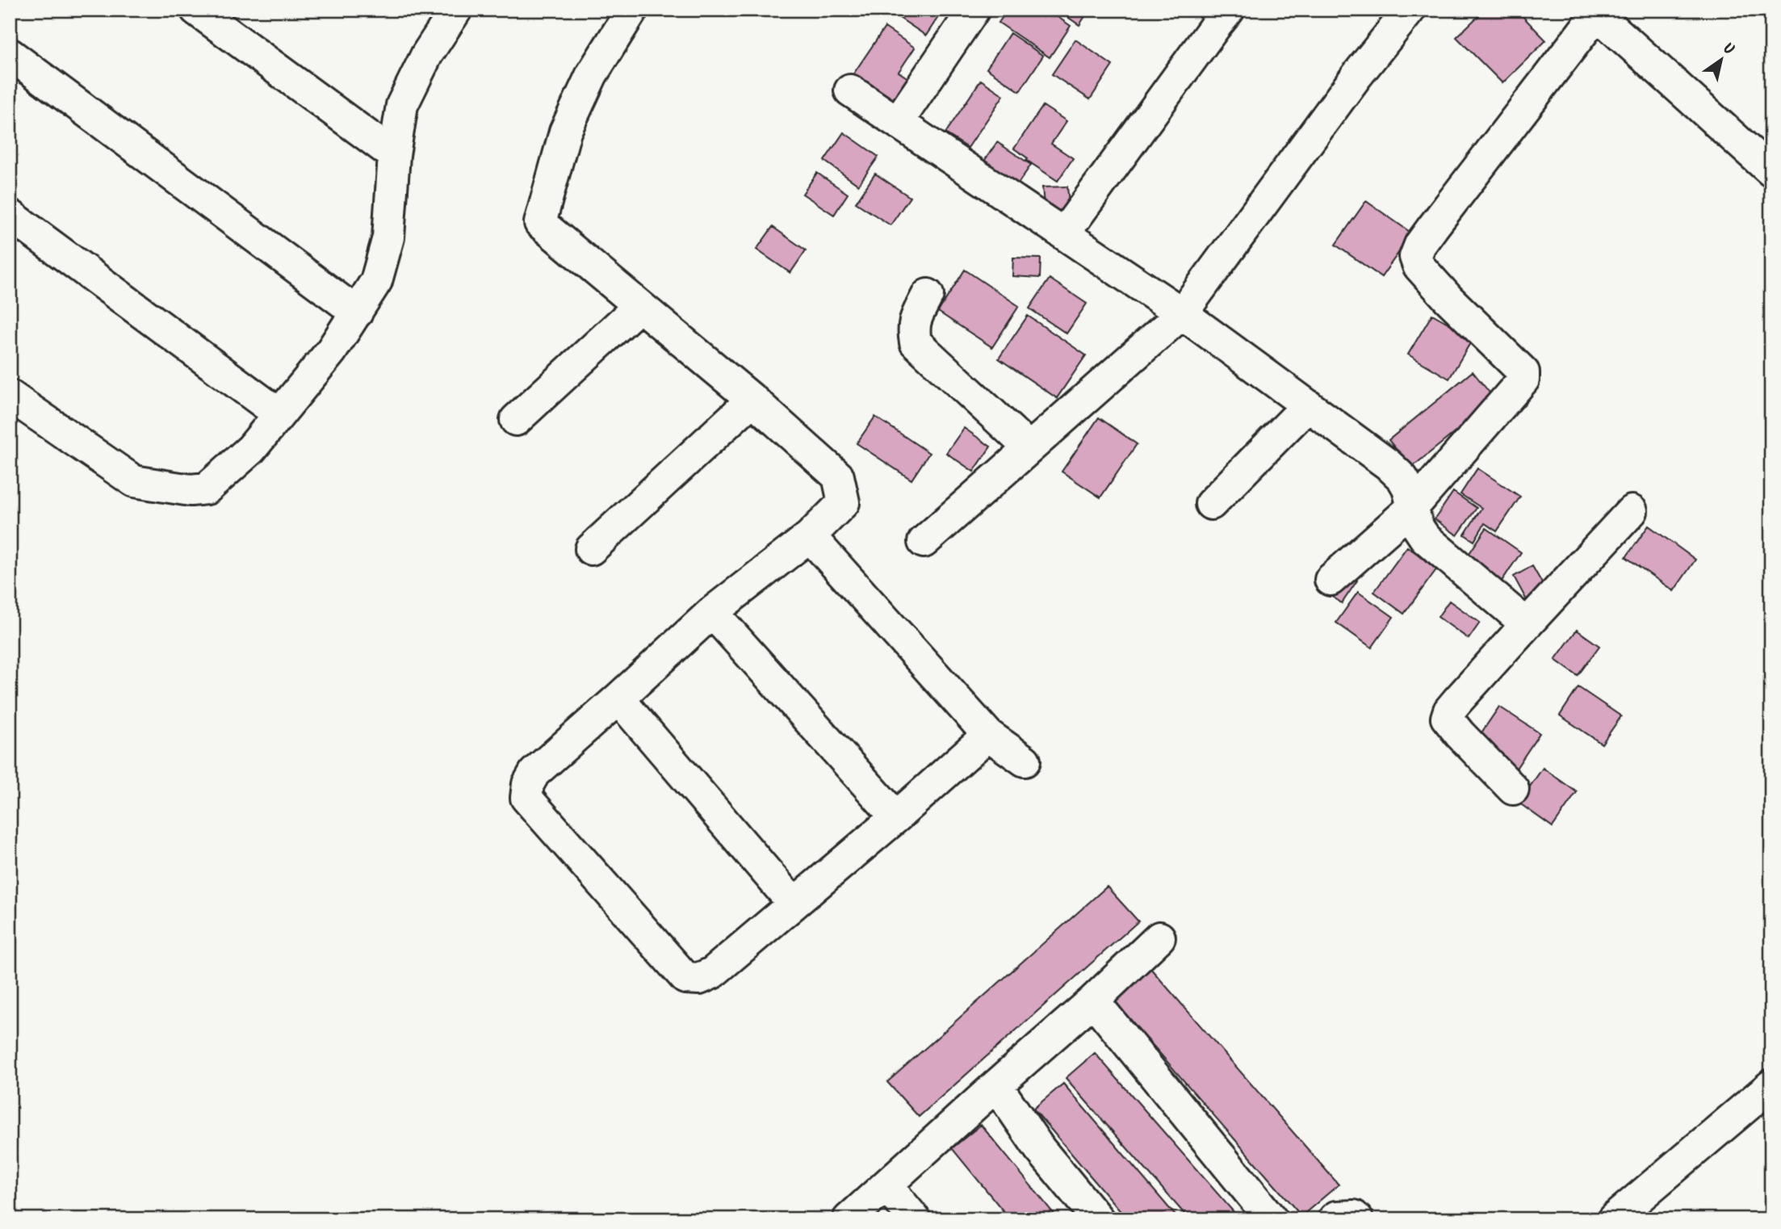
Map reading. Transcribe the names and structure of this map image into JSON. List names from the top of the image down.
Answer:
{
  "north": "top right"
}
